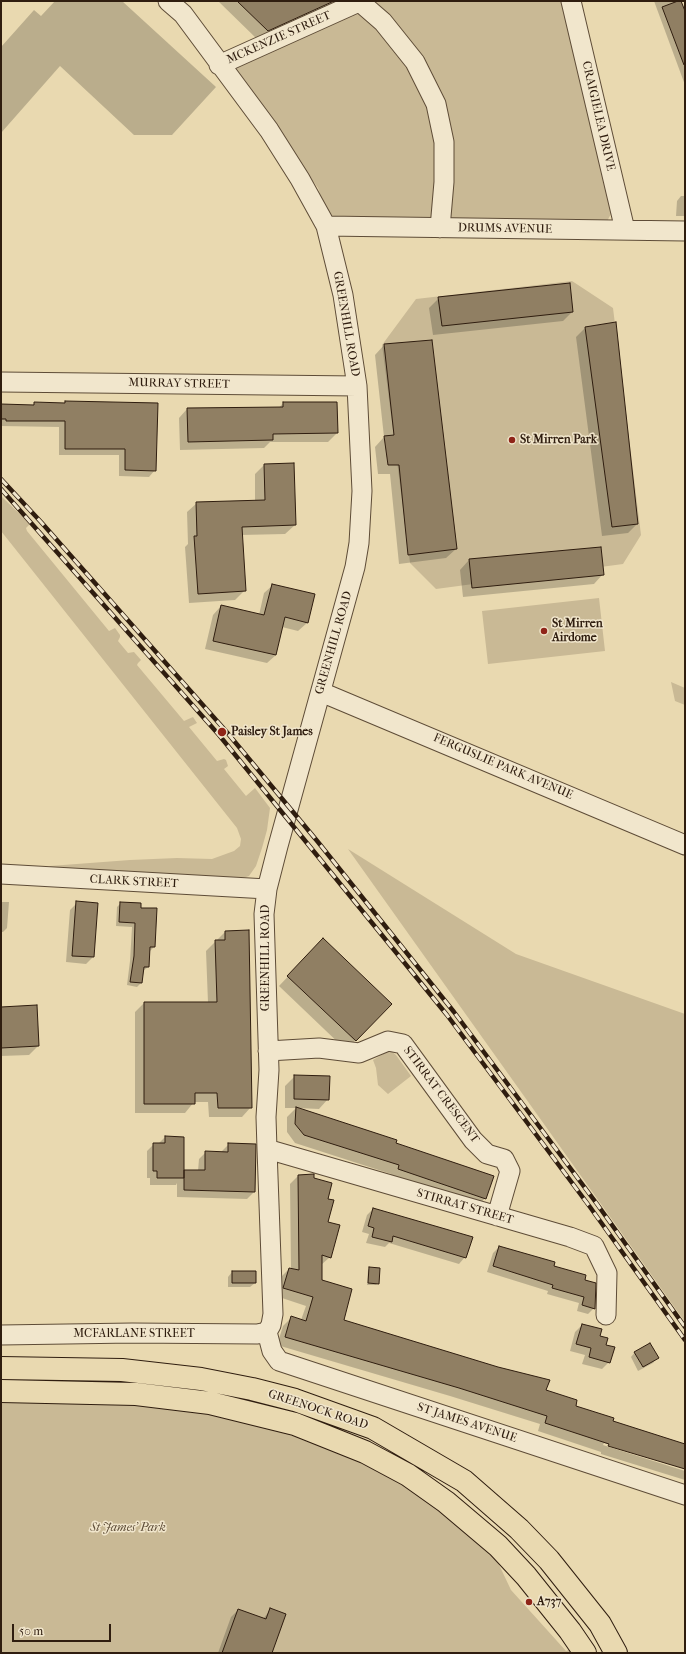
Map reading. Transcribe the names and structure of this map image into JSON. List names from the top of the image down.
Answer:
{
  "streets": {
    "main road": ["GREENOCK ROAD"],
    "street": [
      "MCKENZIE STREET",
      "CRAIGIELEA DRIVE",
      "DRUMS AVENUE",
      "GREENHILL ROAD",
      "MURRAY STREET",
      "FERGUSLIE PARK AVENUE",
      "CLARK STREET",
      "STIRRAT CRESCENT",
      "STIRRAT STREET",
      "MCFARLANE STREET",
      "ST JAMES AVENUE"
    ]
  },
  "crossings": [
    ["MCKENZIE STREET", "GREENHILL ROAD"],
    ["CRAIGIELEA DRIVE", "DRUMS AVENUE"],
    ["DRUMS AVENUE", "GREENHILL ROAD"],
    ["GREENHILL ROAD", "MURRAY STREET"],
    ["GREENHILL ROAD", "FERGUSLIE PARK AVENUE"],
    ["GREENHILL ROAD", "CLARK STREET"],
    ["GREENHILL ROAD", "STIRRAT CRESCENT"],
    ["GREENHILL ROAD", "STIRRAT STREET"],
    ["GREENHILL ROAD", "MCFARLANE STREET"],
    ["GREENHILL ROAD", "ST JAMES AVENUE"],
    ["STIRRAT CRESCENT", "STIRRAT STREET"],
    ["MCFARLANE STREET", "ST JAMES AVENUE"]
  ],
  "parks": ["St James' Park"],
  "places": [
    "St Mirren Park",
    "St Mirren Airdome",
    "Paisley St James",
    "A737"
  ],
  "scale_bar": "50 m"
}
